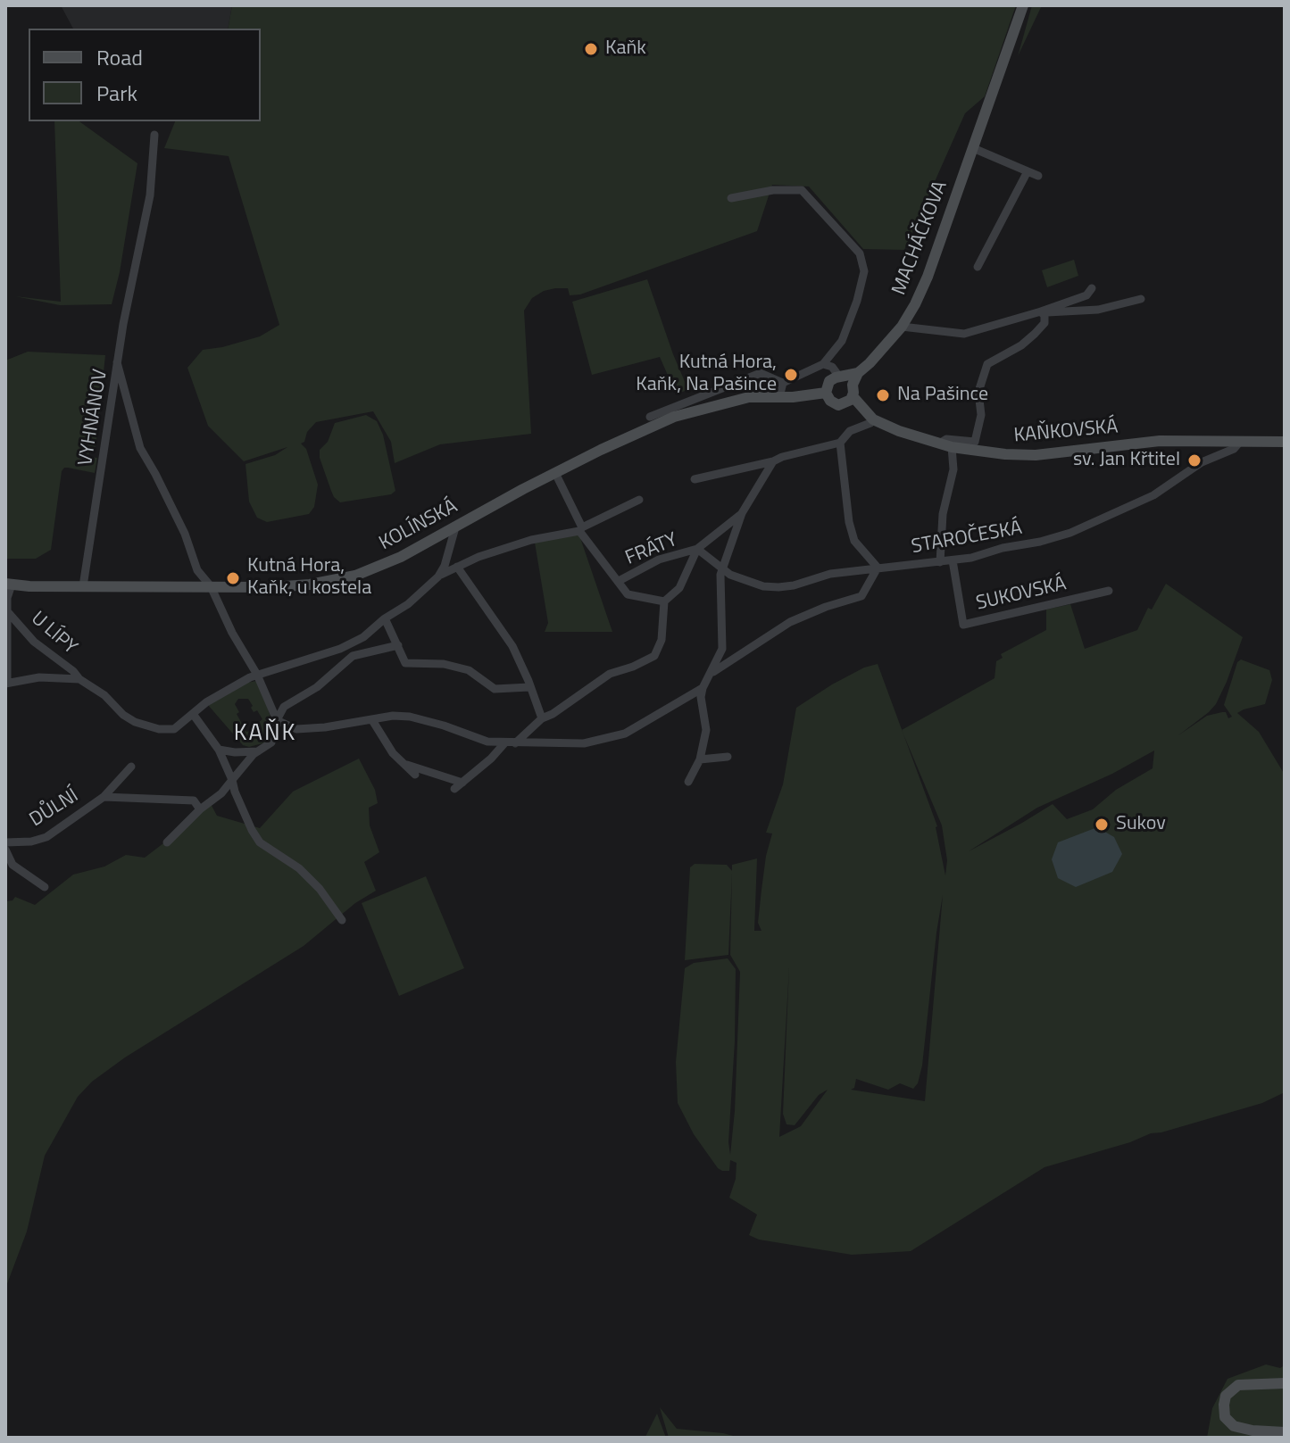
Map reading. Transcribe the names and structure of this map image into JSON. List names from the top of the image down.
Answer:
{
  "streets": {
    "street": [
      "MACHÁČKOVA",
      "VYHNÁNOV",
      "KAŇKOVSKÁ",
      "KOLÍNSKÁ",
      "STAROČESKÁ",
      "FRÁTY",
      "SUKOVSKÁ",
      "U LÍPY",
      "DŮLNÍ"
    ]
  },
  "crossings": [
    ["MACHÁČKOVA", "KAŇKOVSKÁ"],
    ["VYHNÁNOV", "KOLÍNSKÁ"],
    ["VYHNÁNOV", "U LÍPY"],
    ["KAŇKOVSKÁ", "KOLÍNSKÁ"],
    ["KAŇKOVSKÁ", "STAROČESKÁ"],
    ["KOLÍNSKÁ", "FRÁTY"],
    ["KOLÍNSKÁ", "U LÍPY"],
    ["STAROČESKÁ", "FRÁTY"],
    ["STAROČESKÁ", "SUKOVSKÁ"]
  ],
  "districts": ["KAŇK"],
  "places": [
    "Kaňk",
    "Kutná Hora, Kaňk, Na Pašince",
    "Na Pašince",
    "sv. Jan Křtitel",
    "Kutná Hora, Kaňk, u kostela",
    "Sukov"
  ],
  "legend": ["Road", "Park"]
}
